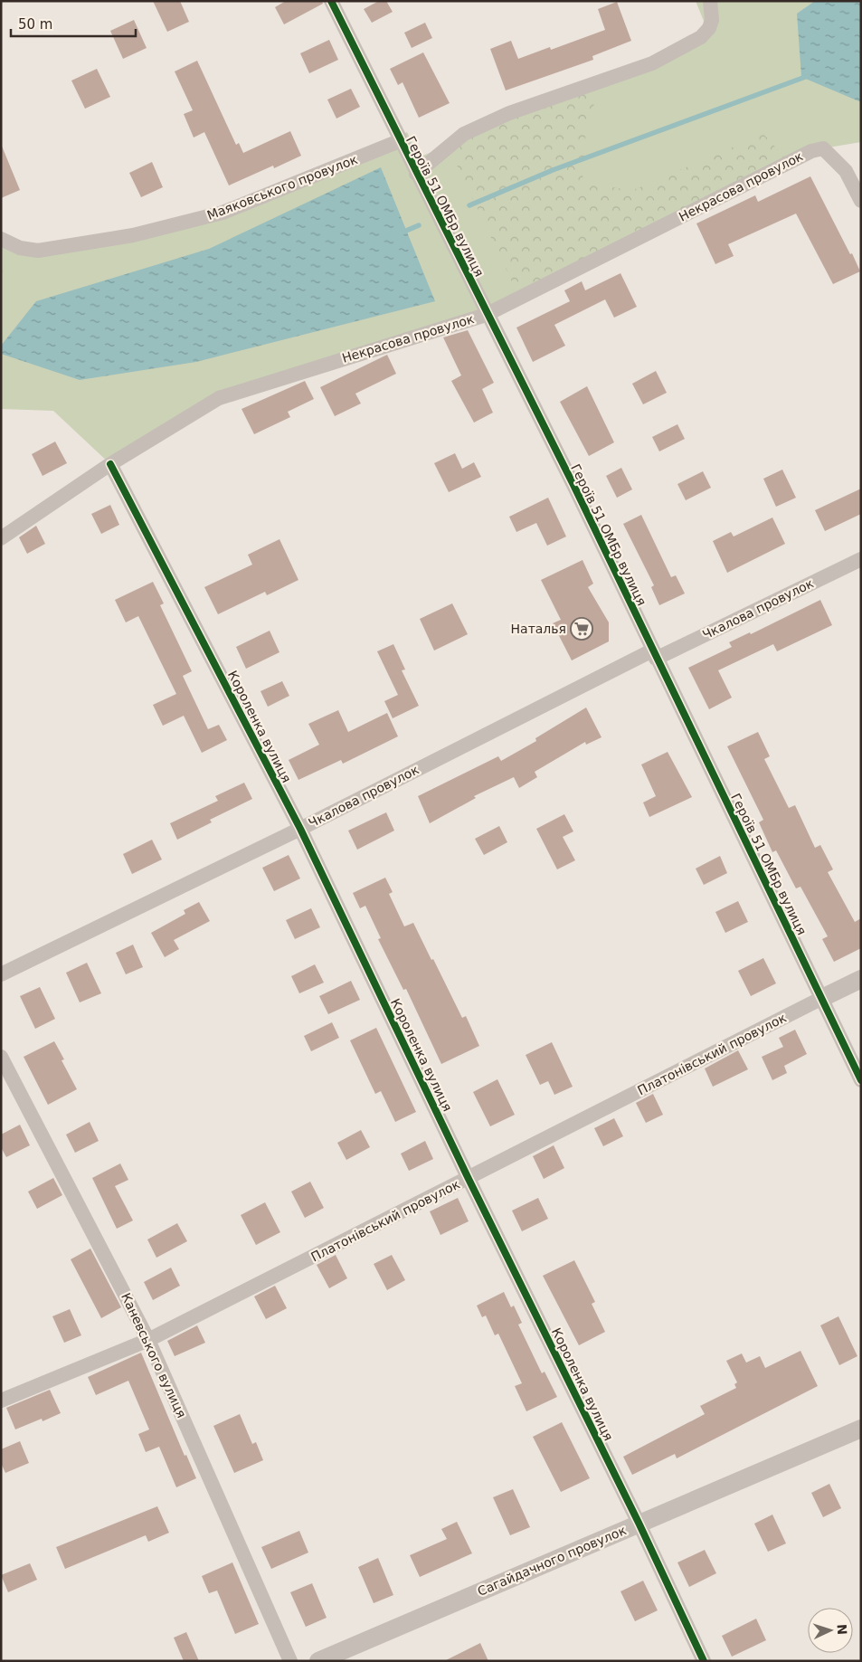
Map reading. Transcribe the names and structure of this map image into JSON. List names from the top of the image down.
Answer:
{
  "streets": {
    "street": [
      "Некрасова провулок",
      "Маяковського провулок",
      "Героїв 51 ОМБр вулиця",
      "Чкалова провулок",
      "Короленка вулиця",
      "Платонівський провулок",
      "Каневського вулиця",
      "Сагайдачного провулок"
    ]
  },
  "crossings": [
    ["Некрасова провулок", "Героїв 51 ОМБр вулиця"],
    ["Некрасова провулок", "Короленка вулиця"],
    ["Маяковського провулок", "Героїв 51 ОМБр вулиця"],
    ["Героїв 51 ОМБр вулиця", "Чкалова провулок"],
    ["Героїв 51 ОМБр вулиця", "Платонівський провулок"],
    ["Чкалова провулок", "Короленка вулиця"],
    ["Короленка вулиця", "Платонівський провулок"],
    ["Короленка вулиця", "Сагайдачного провулок"],
    ["Платонівський провулок", "Каневського вулиця"]
  ],
  "places": {
    "supermarket": ["Наталья"]
  },
  "scale_bar": "50 m",
  "north": "right"
}
